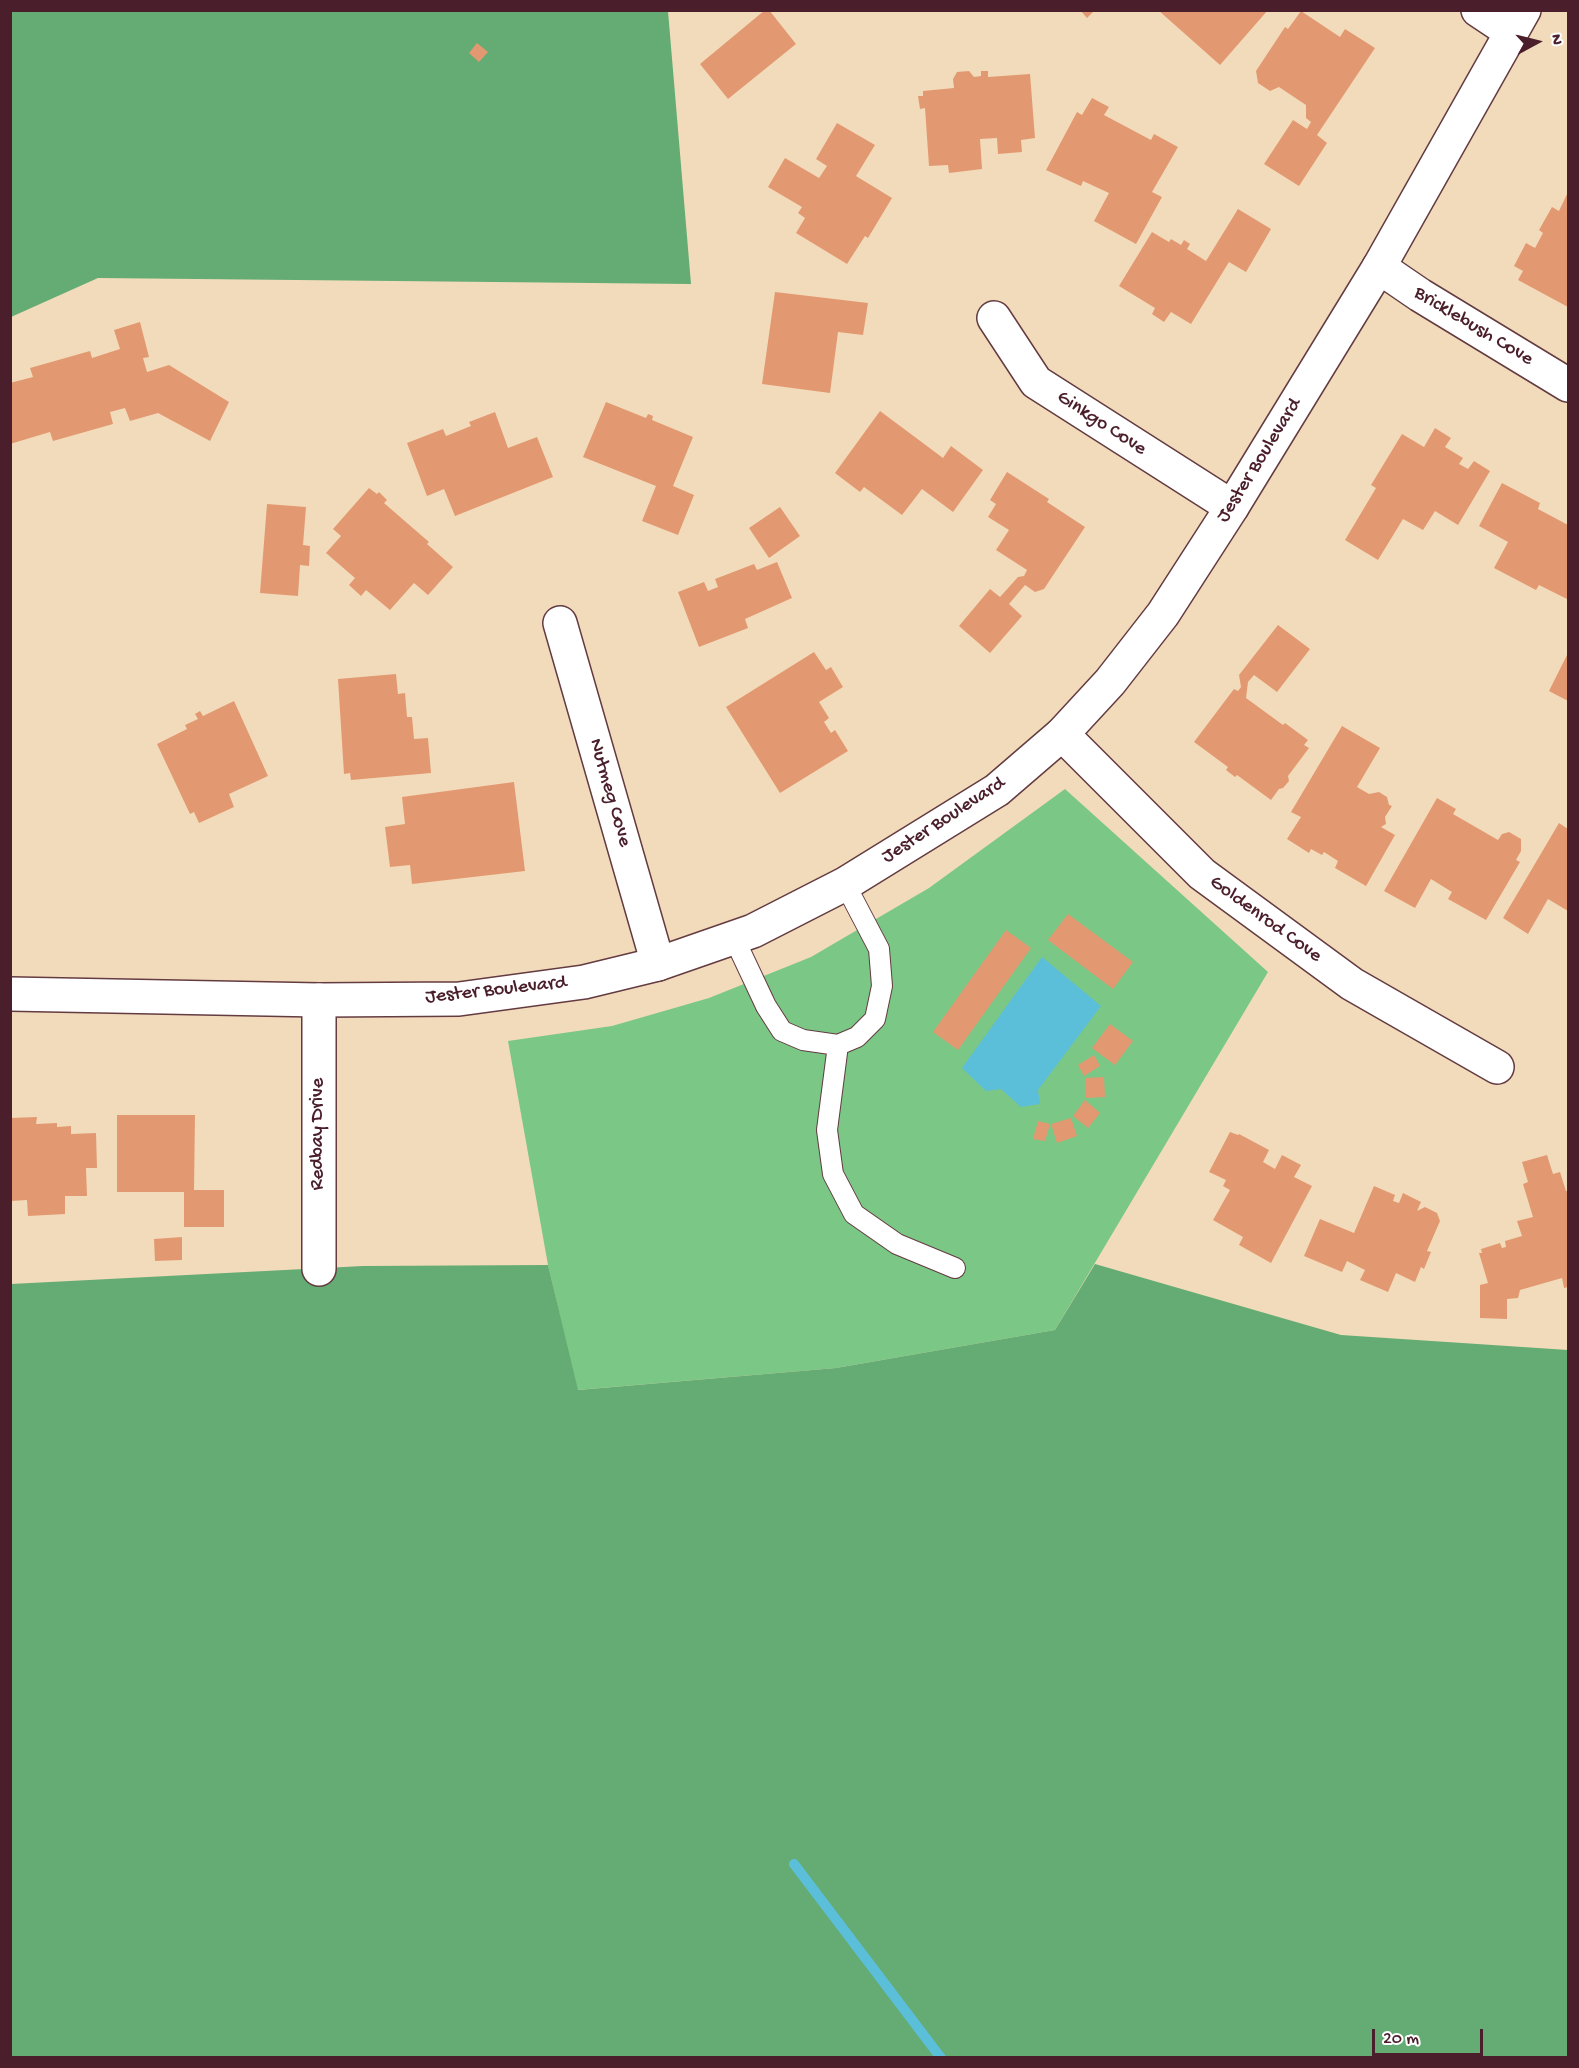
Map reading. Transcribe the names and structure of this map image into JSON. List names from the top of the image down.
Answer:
{
  "streets": {
    "street": [
      "Bricklebush Cove",
      "Ginkgo Cove",
      "Jester Boulevard",
      "Nutmeg Cove",
      "Goldenrod Cove",
      "Redbay Drive"
    ]
  },
  "crossings": [
    ["Bricklebush Cove", "Jester Boulevard"],
    ["Ginkgo Cove", "Jester Boulevard"],
    ["Jester Boulevard", "Nutmeg Cove"],
    ["Jester Boulevard", "Goldenrod Cove"],
    ["Jester Boulevard", "Redbay Drive"]
  ],
  "scale_bar": "20 m",
  "north": "right"
}
